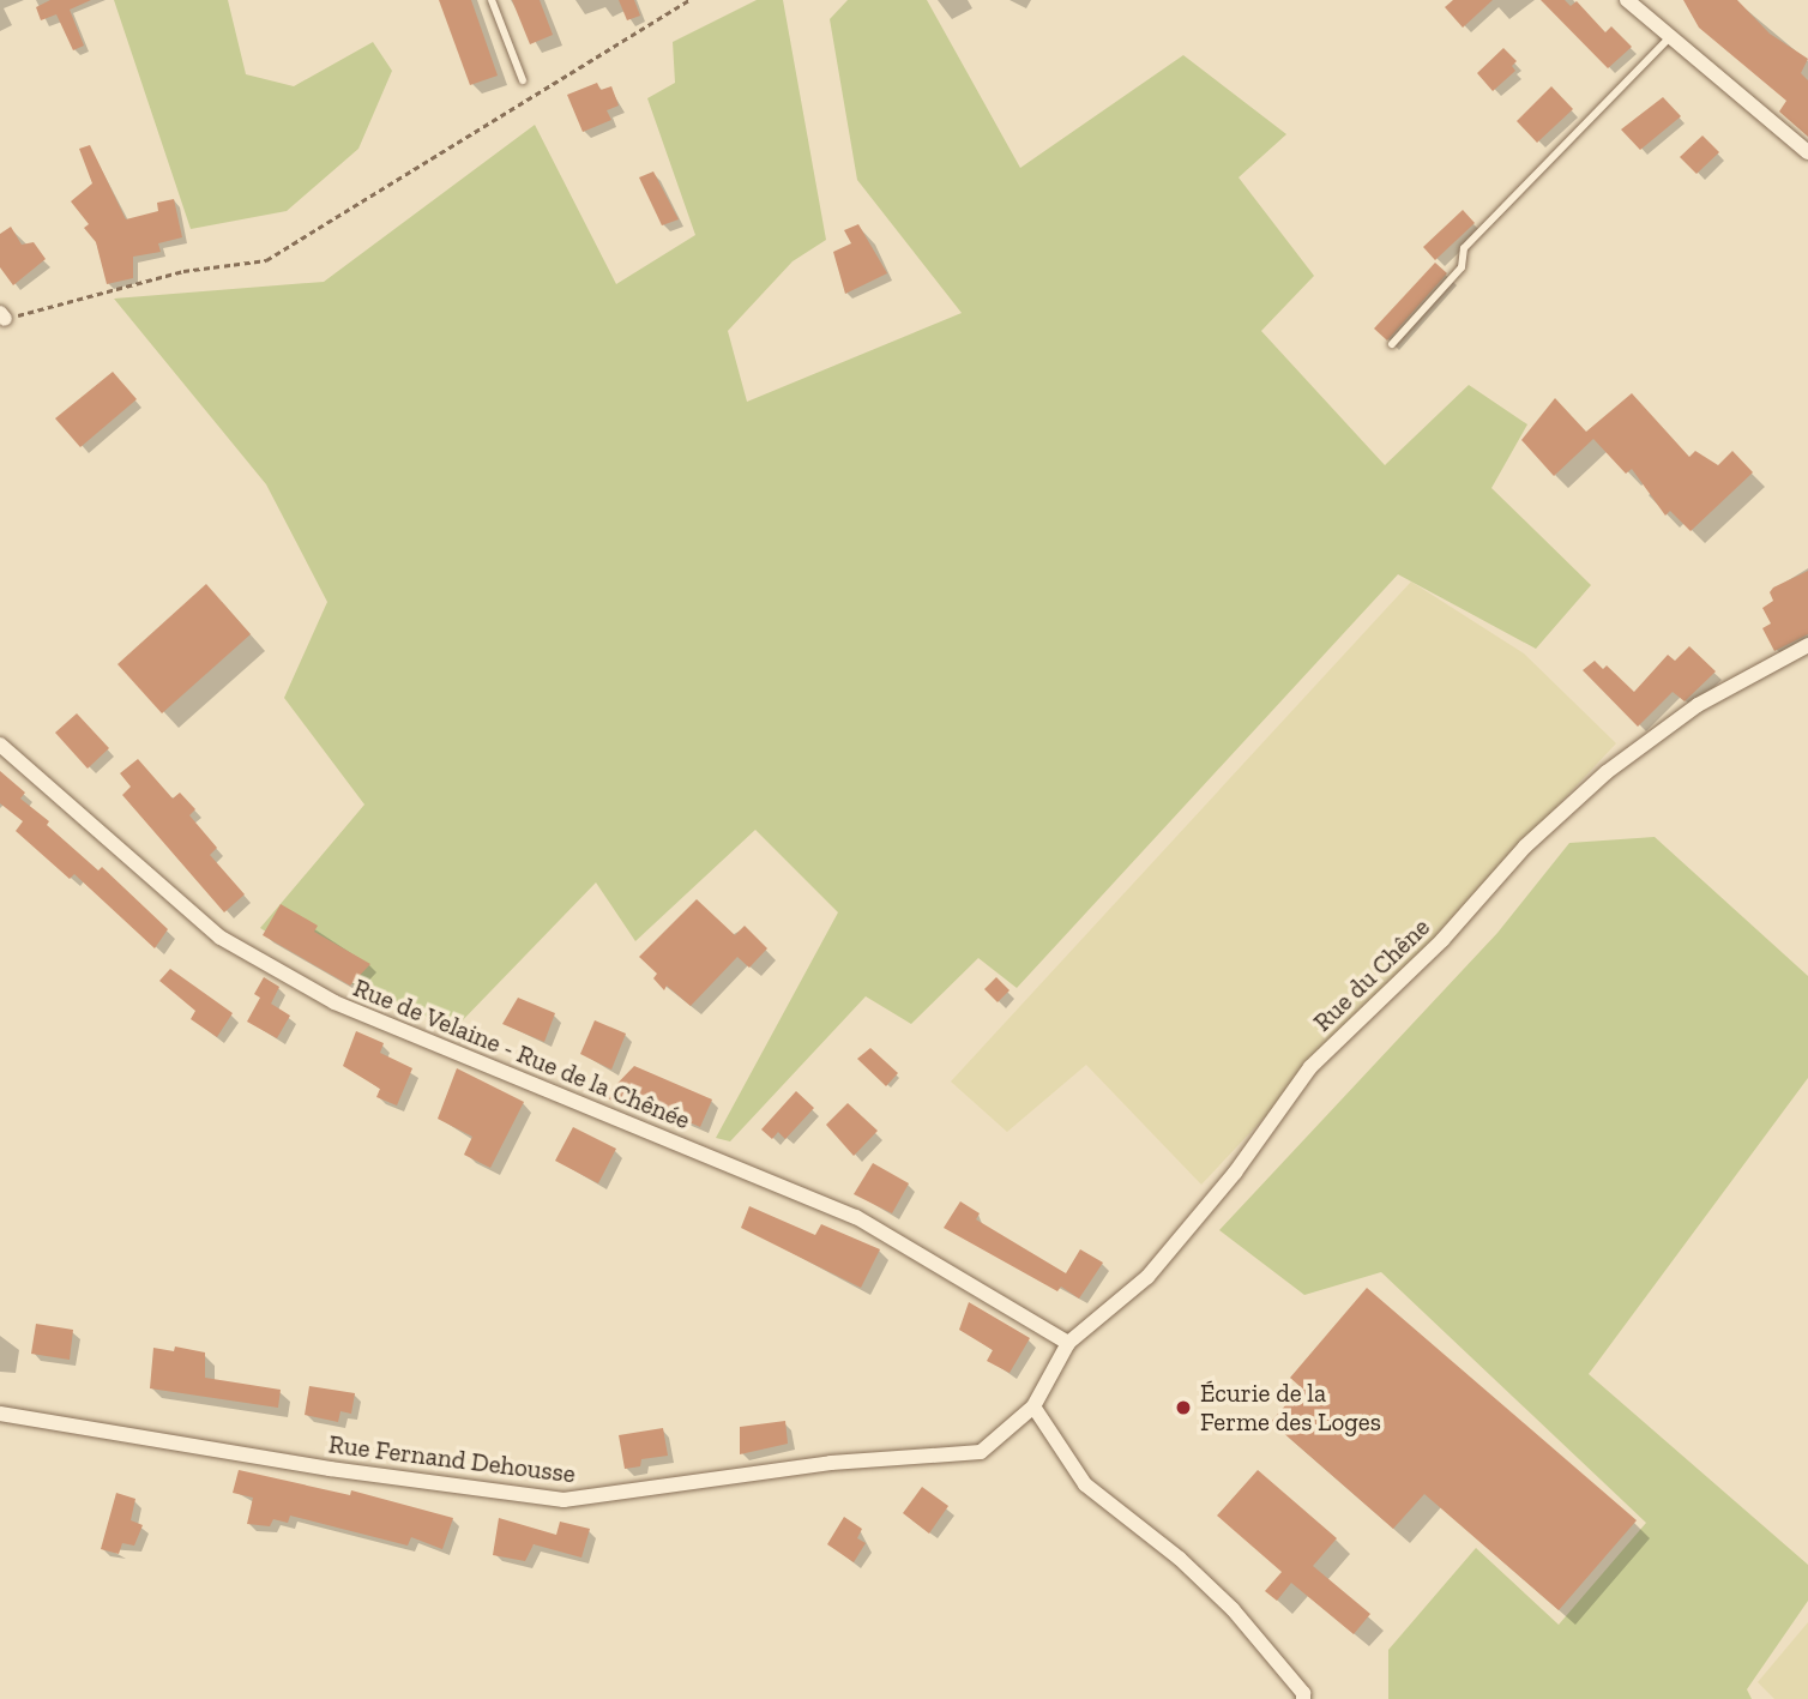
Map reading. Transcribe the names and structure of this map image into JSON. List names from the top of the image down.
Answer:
{
  "streets": {
    "street": ["Rue du Chêne", "Rue de Velaine - Rue de la Chênée", "Rue Fernand Dehousse"]
  },
  "crossings": [
    ["Rue du Chêne", "Rue de Velaine - Rue de la Chênée"],
    ["Rue du Chêne", "Rue Fernand Dehousse"]
  ],
  "places": ["Écurie de la Ferme des Loges"]
}
